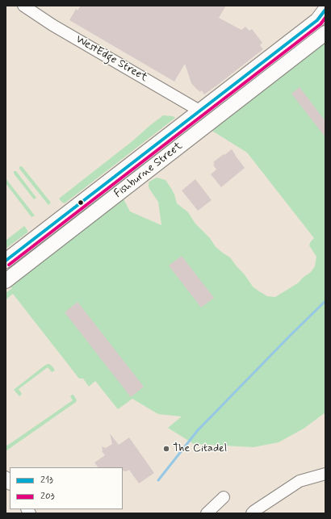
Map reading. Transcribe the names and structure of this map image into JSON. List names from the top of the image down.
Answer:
{
  "streets": {
    "main road": ["Fishburne Street"],
    "street": ["WestEdge Street"]
  },
  "crossings": [
    ["WestEdge Street", "Fishburne Street"]
  ],
  "places": ["The Citadel"],
  "lines": ["transit line 213", "transit line 203"],
  "legend": ["213", "203"]
}
